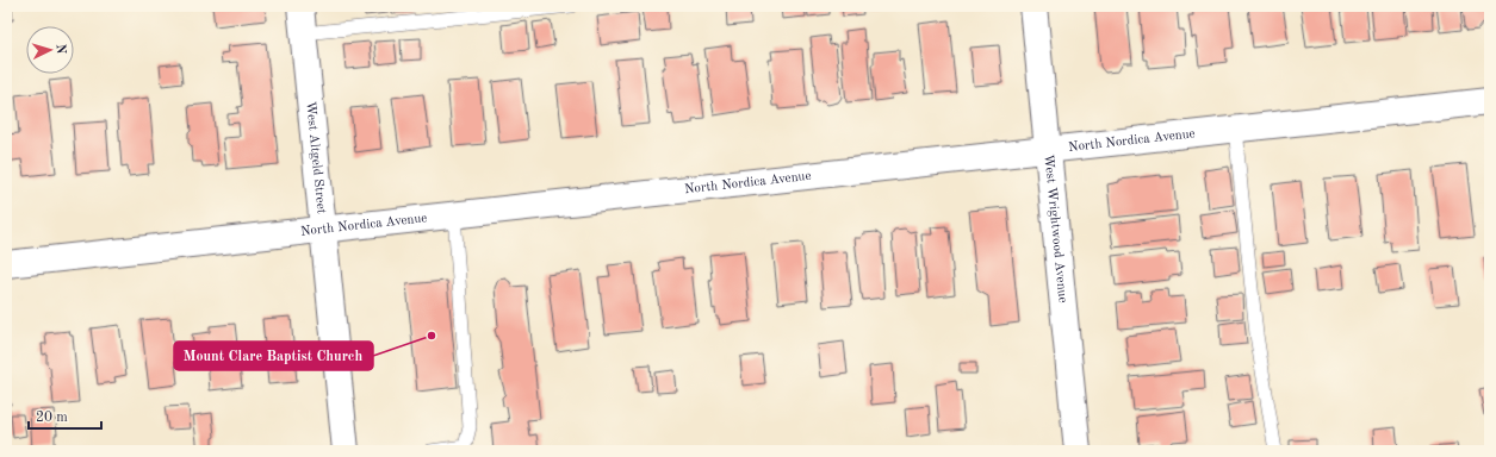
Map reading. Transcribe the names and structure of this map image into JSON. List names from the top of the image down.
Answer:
{
  "streets": {
    "street": ["North Nordica Avenue", "West Altgeld Street", "West Wrightwood Avenue"]
  },
  "crossings": [
    ["North Nordica Avenue", "West Altgeld Street"],
    ["North Nordica Avenue", "West Wrightwood Avenue"]
  ],
  "places": ["Mount Clare Baptist Church"],
  "scale_bar": "20 m",
  "north": "right"
}
